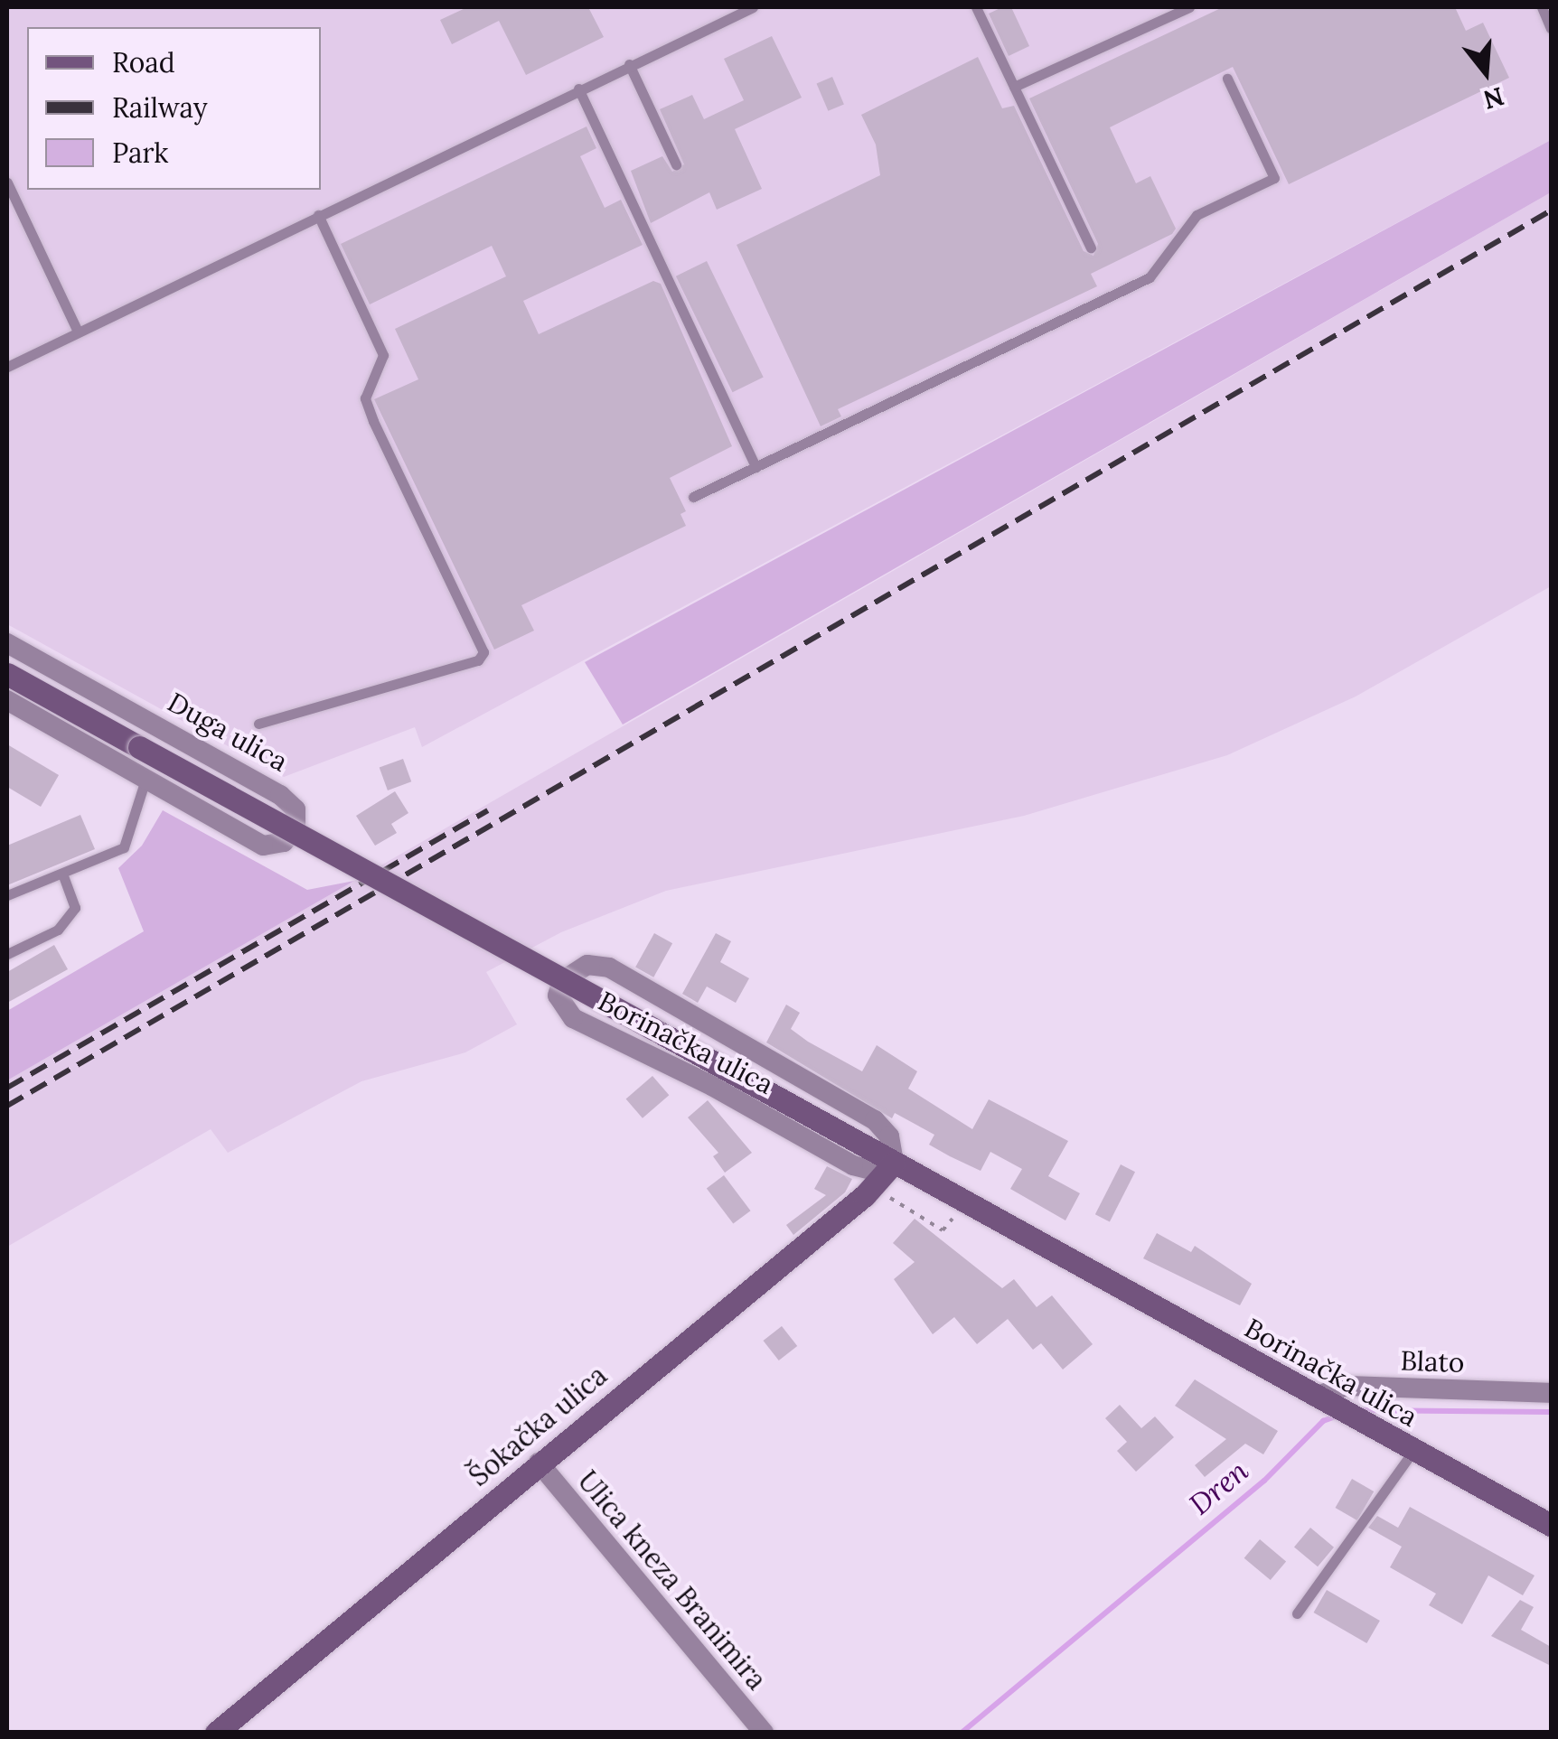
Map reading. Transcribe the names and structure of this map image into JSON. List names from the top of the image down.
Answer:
{
  "streets": {
    "street": [
      "Duga ulica",
      "Borinačka ulica",
      "Blato",
      "Šokačka ulica",
      "Ulica kneza Branimira"
    ]
  },
  "crossings": [
    ["Duga ulica", "Borinačka ulica"],
    ["Borinačka ulica", "Blato"],
    ["Borinačka ulica", "Šokačka ulica"],
    ["Šokačka ulica", "Ulica kneza Branimira"]
  ],
  "water": ["Dren"],
  "legend": ["Road", "Railway", "Park"],
  "north": "bottom"
}
